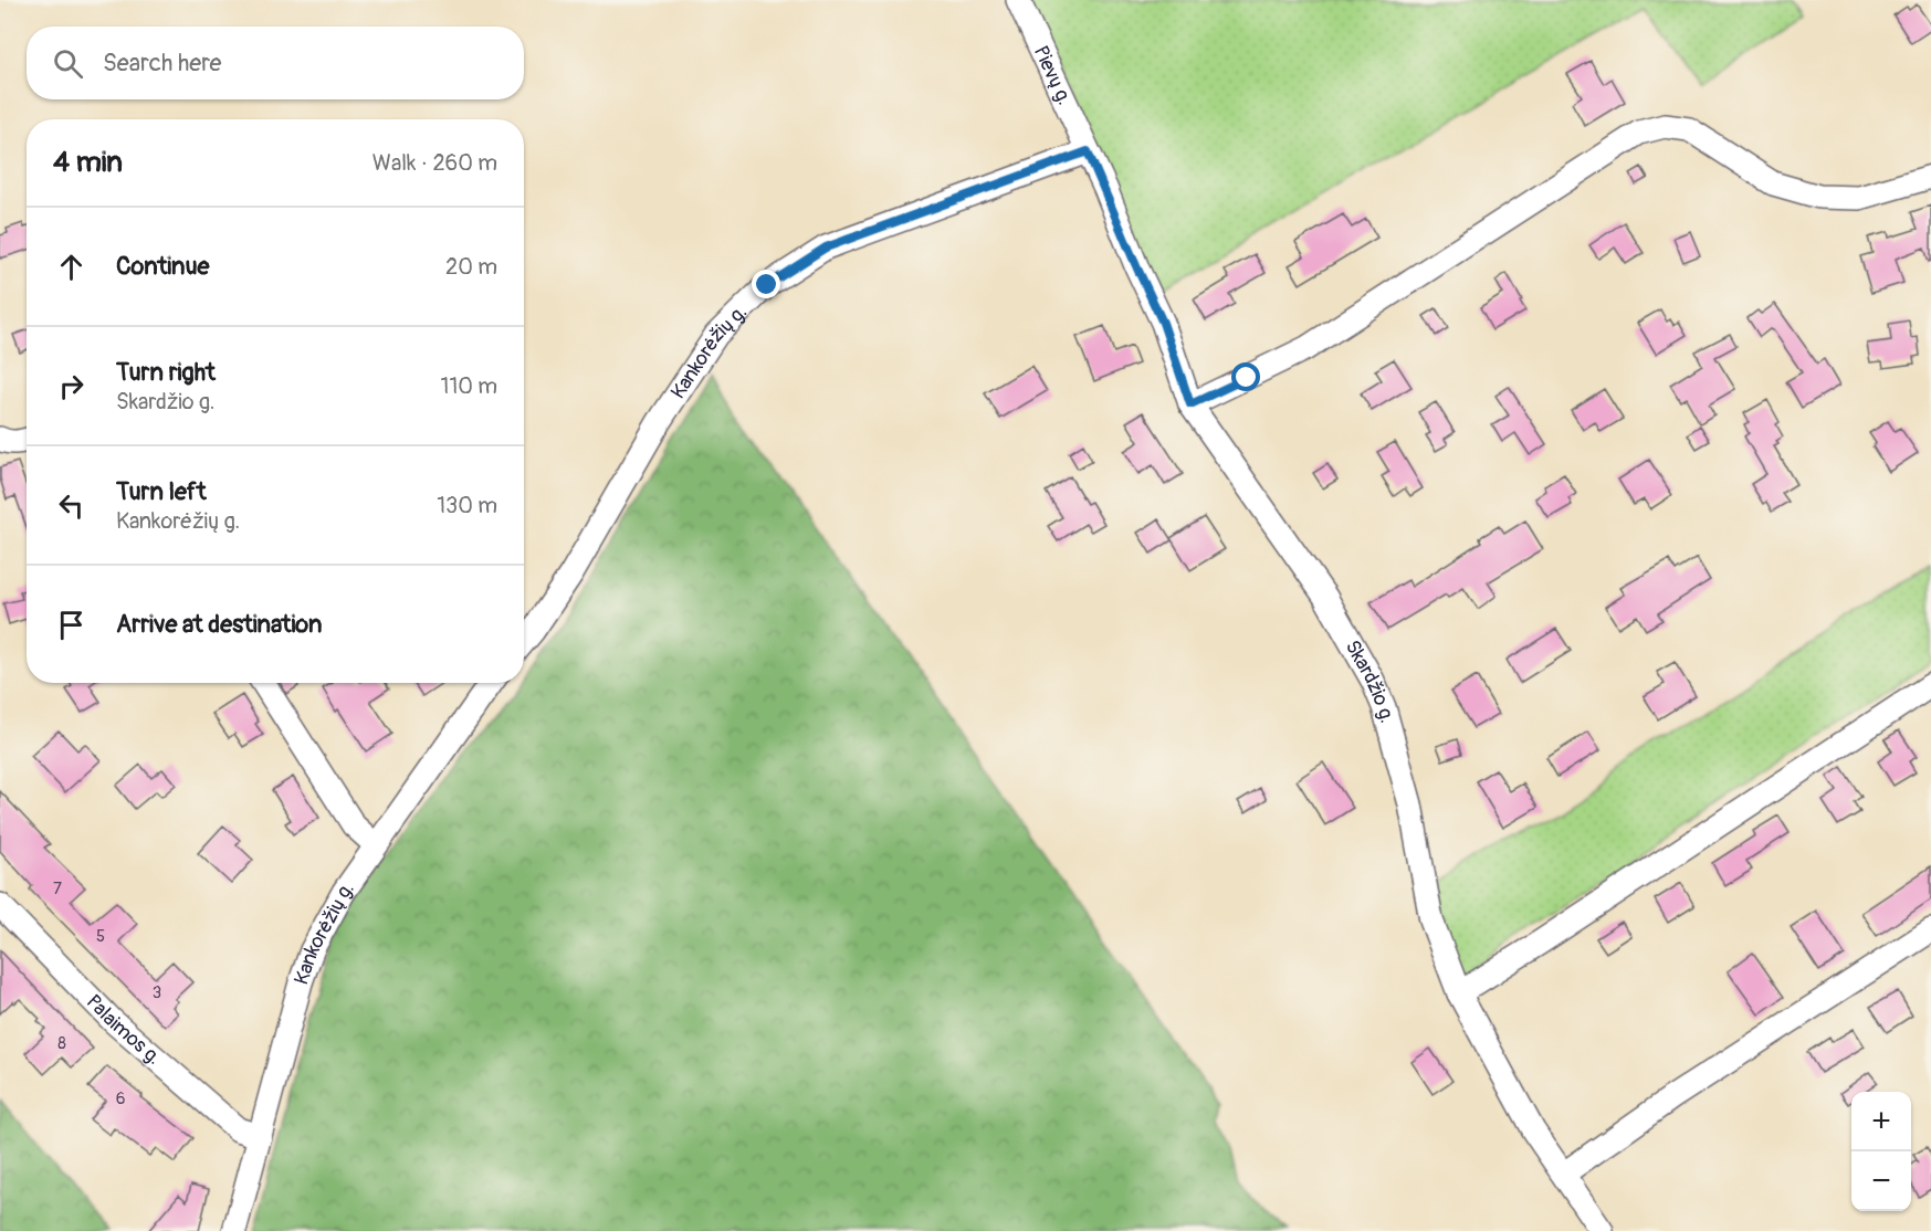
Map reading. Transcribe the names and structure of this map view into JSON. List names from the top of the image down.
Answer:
{
  "streets": {
    "street": [
      "Pievų g.",
      "Kankorėžių g.",
      "Skardžio g.",
      "Palaimos g."
    ]
  },
  "crossings": [
    ["Pievų g.", "Kankorėžių g."],
    ["Pievų g.", "Skardžio g."],
    ["Kankorėžių g.", "Skardžio g."],
    ["Kankorėžių g.", "Palaimos g."]
  ],
  "house_numbers": [
    "7",
    "5",
    "3",
    "8",
    "6"
  ],
  "page": {
    "search": "Search here",
    "heading": ["4 min", "Walk · 260 m"],
    "list": [
      ["Continue", "20 m"],
      ["Turn right", "Skardžio g.", "110 m"],
      ["Turn left", "Kankorėžių g.", "130 m"],
      "Arrive at destination"
    ],
    "map_buttons": ["+", "−"]
  }
}
